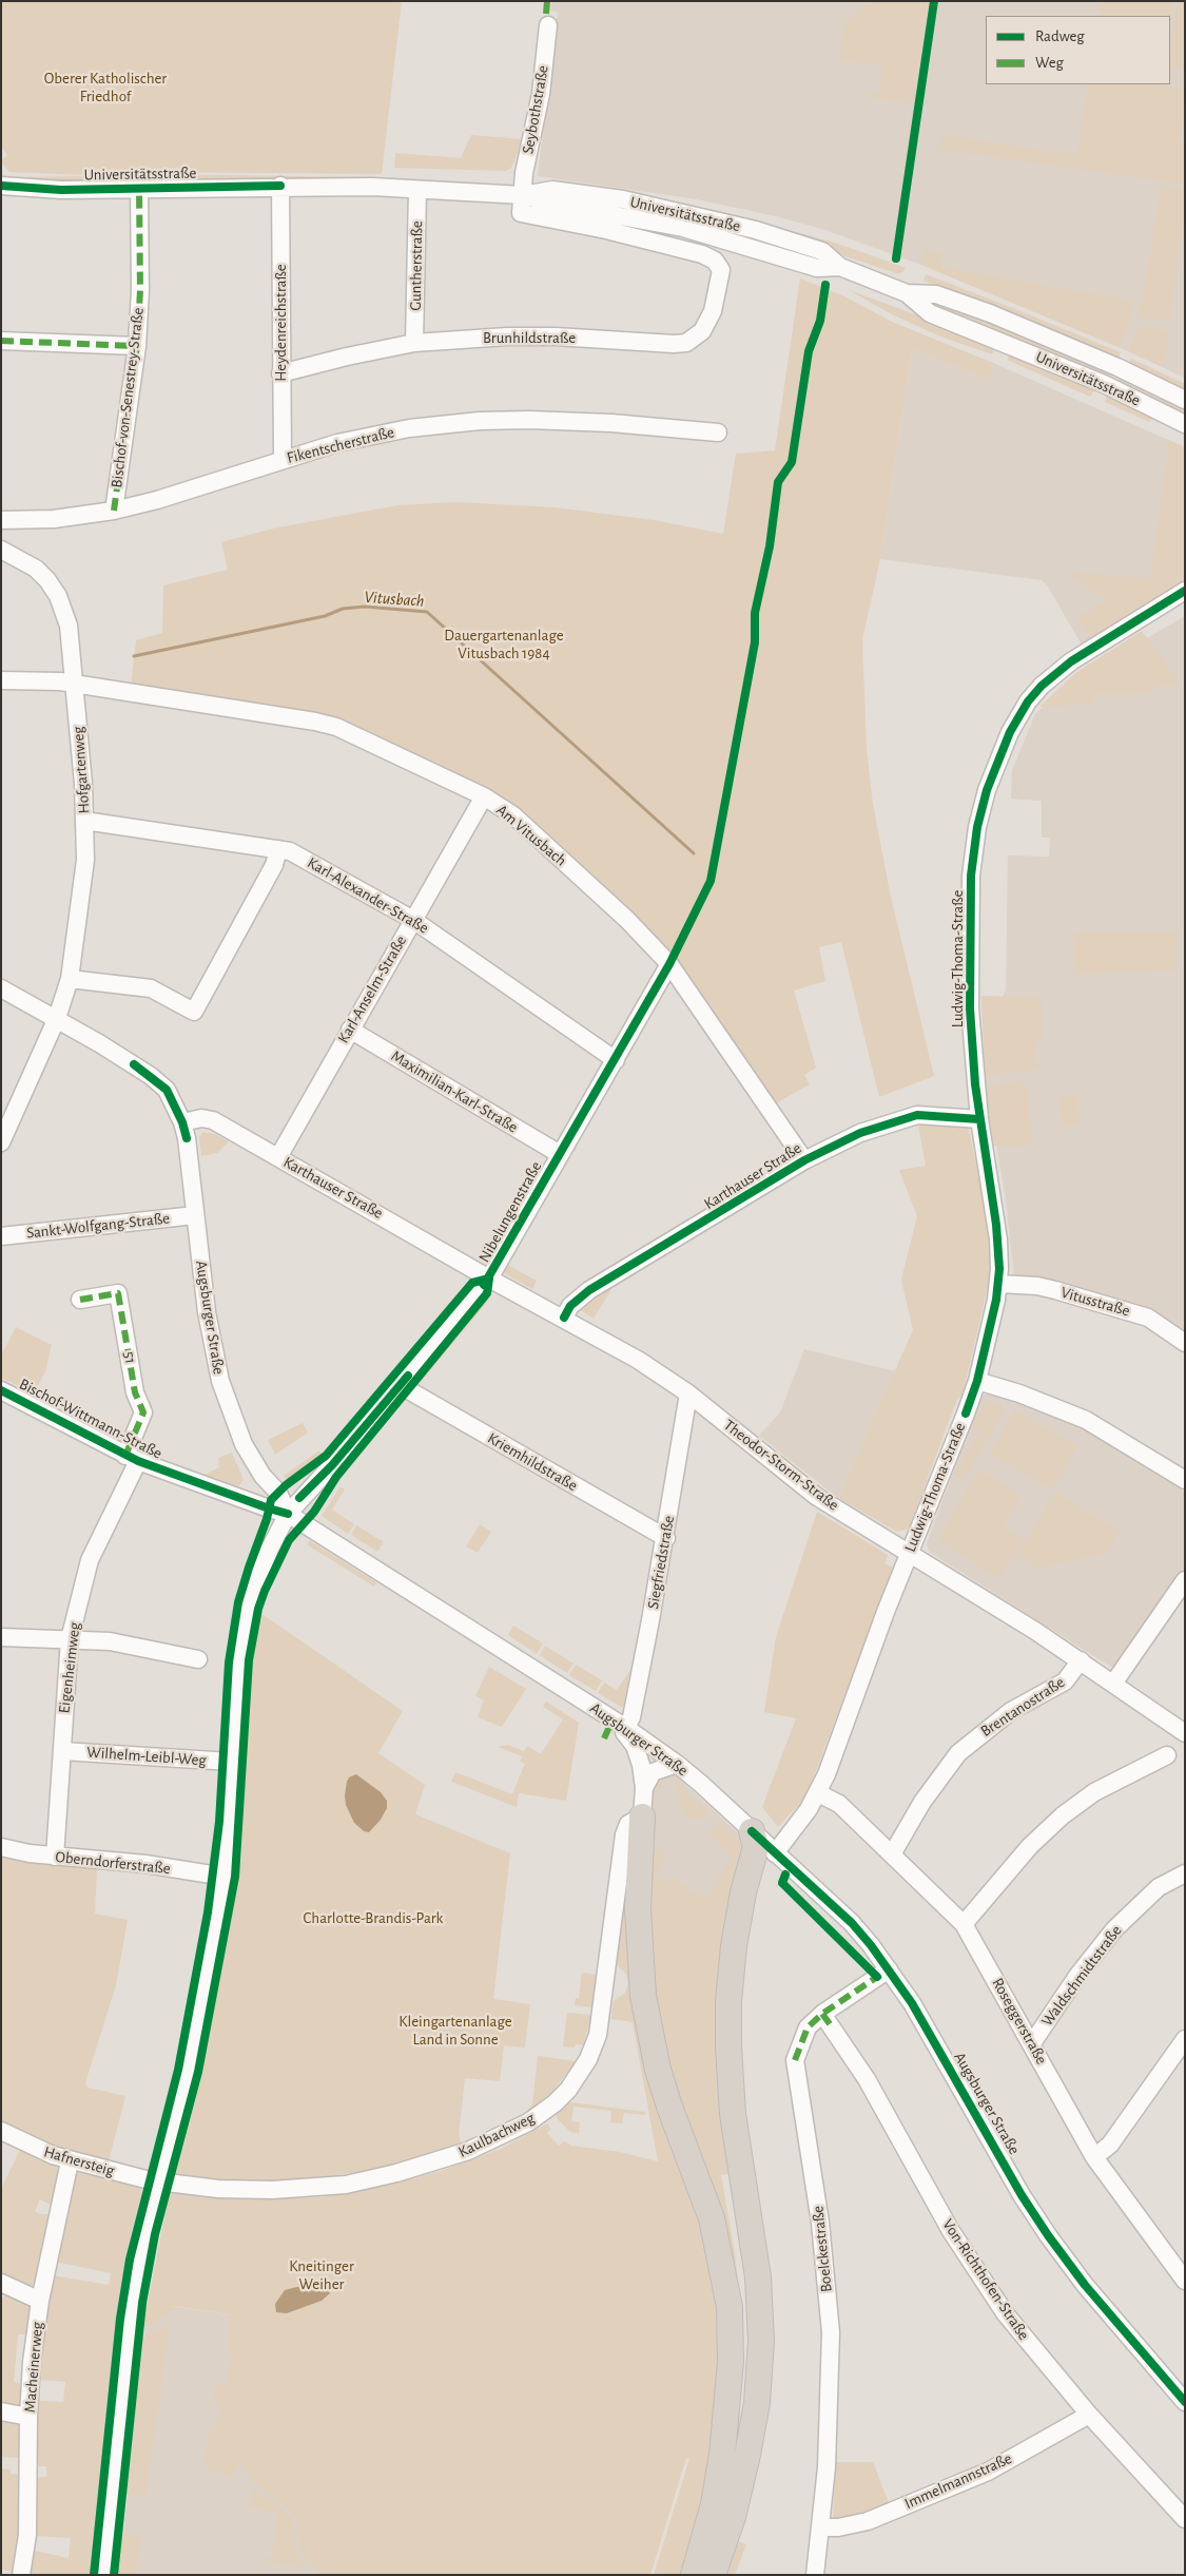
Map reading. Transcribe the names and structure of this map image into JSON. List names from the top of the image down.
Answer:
{
  "streets": {
    "street": [
      "Seybothstraße",
      "Universitätsstraße",
      "Guntherstraße",
      "Heydenreichstraße",
      "Brunhildstraße",
      "Bischof-von-Senestrey-Straße",
      "Fikentscherstraße",
      "Hofgartenweg",
      "Am Vitusbach",
      "Karl-Alexander-Straße",
      "Ludwig-Thoma-Straße",
      "Karl-Anselm-Straße",
      "Maximilian-Karl-Straße",
      "Karthauser Straße",
      "Nibelungenstraße",
      "Sankt-Wolfgang-Straße",
      "Vitusstraße",
      "Augsburger Straße",
      "51",
      "Bischof-Wittmann-Straße",
      "Kriemhildstraße",
      "Theodor-Storm-Straße",
      "Siegfriedstraße",
      "Eigenheimweg",
      "Brentanostraße",
      "Wilhelm-Leibl-Weg",
      "Oberndorferstraße",
      "Waldschmidtstraße",
      "Roseggerstraße",
      "Kaulbachweg",
      "Hafnersteig",
      "Boelckestraße",
      "Von-Richthofen-Straße",
      "Macheinerweg",
      "Immelmannstraße"
    ]
  },
  "crossings": [
    ["Seybothstraße", "Universitätsstraße"],
    ["Seybothstraße", "Brunhildstraße"],
    ["Universitätsstraße", "Guntherstraße"],
    ["Universitätsstraße", "Heydenreichstraße"],
    ["Universitätsstraße", "Brunhildstraße"],
    ["Universitätsstraße", "Bischof-von-Senestrey-Straße"],
    ["Guntherstraße", "Brunhildstraße"],
    ["Heydenreichstraße", "Brunhildstraße"],
    ["Heydenreichstraße", "Fikentscherstraße"],
    ["Bischof-von-Senestrey-Straße", "Fikentscherstraße"],
    ["Hofgartenweg", "Am Vitusbach"],
    ["Hofgartenweg", "Karl-Alexander-Straße"],
    ["Hofgartenweg", "Augsburger Straße"],
    ["Am Vitusbach", "Karl-Anselm-Straße"],
    ["Am Vitusbach", "Karthauser Straße"],
    ["Am Vitusbach", "Nibelungenstraße"],
    ["Karl-Alexander-Straße", "Karl-Anselm-Straße"],
    ["Karl-Alexander-Straße", "Nibelungenstraße"],
    ["Ludwig-Thoma-Straße", "Karthauser Straße"],
    ["Ludwig-Thoma-Straße", "Vitusstraße"],
    ["Ludwig-Thoma-Straße", "Augsburger Straße"],
    ["Ludwig-Thoma-Straße", "Theodor-Storm-Straße"],
    ["Ludwig-Thoma-Straße", "Roseggerstraße"],
    ["Karl-Anselm-Straße", "Maximilian-Karl-Straße"],
    ["Karl-Anselm-Straße", "Karthauser Straße"],
    ["Maximilian-Karl-Straße", "Nibelungenstraße"],
    ["Karthauser Straße", "Nibelungenstraße"],
    ["Karthauser Straße", "Augsburger Straße"],
    ["Karthauser Straße", "Theodor-Storm-Straße"],
    ["Nibelungenstraße", "Augsburger Straße"],
    ["Nibelungenstraße", "Bischof-Wittmann-Straße"],
    ["Nibelungenstraße", "Kriemhildstraße"],
    ["Nibelungenstraße", "Wilhelm-Leibl-Weg"],
    ["Nibelungenstraße", "Oberndorferstraße"],
    ["Nibelungenstraße", "Kaulbachweg"],
    ["Nibelungenstraße", "Hafnersteig"],
    ["Sankt-Wolfgang-Straße", "Augsburger Straße"],
    ["Augsburger Straße", "Bischof-Wittmann-Straße"],
    ["Augsburger Straße", "Siegfriedstraße"],
    ["Augsburger Straße", "Boelckestraße"],
    ["51", "Bischof-Wittmann-Straße"],
    ["51", "Eigenheimweg"],
    ["Bischof-Wittmann-Straße", "Eigenheimweg"],
    ["Kriemhildstraße", "Siegfriedstraße"],
    ["Theodor-Storm-Straße", "Siegfriedstraße"],
    ["Theodor-Storm-Straße", "Brentanostraße"],
    ["Eigenheimweg", "Wilhelm-Leibl-Weg"],
    ["Eigenheimweg", "Oberndorferstraße"],
    ["Brentanostraße", "Roseggerstraße"],
    ["Waldschmidtstraße", "Roseggerstraße"],
    ["Kaulbachweg", "Hafnersteig"],
    ["Hafnersteig", "Macheinerweg"],
    ["Boelckestraße", "Von-Richthofen-Straße"],
    ["Boelckestraße", "Immelmannstraße"],
    ["Von-Richthofen-Straße", "Immelmannstraße"]
  ],
  "water": ["Vitusbach"],
  "parks": [
    "Oberer Katholischer Friedhof",
    "Dauergartenanlage Vitusbach 1984",
    "Charlotte-Brandis-Park",
    "Kleingartenanlage Land in Sonne",
    "Kneitinger Weiher"
  ],
  "legend": ["Radweg", "Weg"]
}
